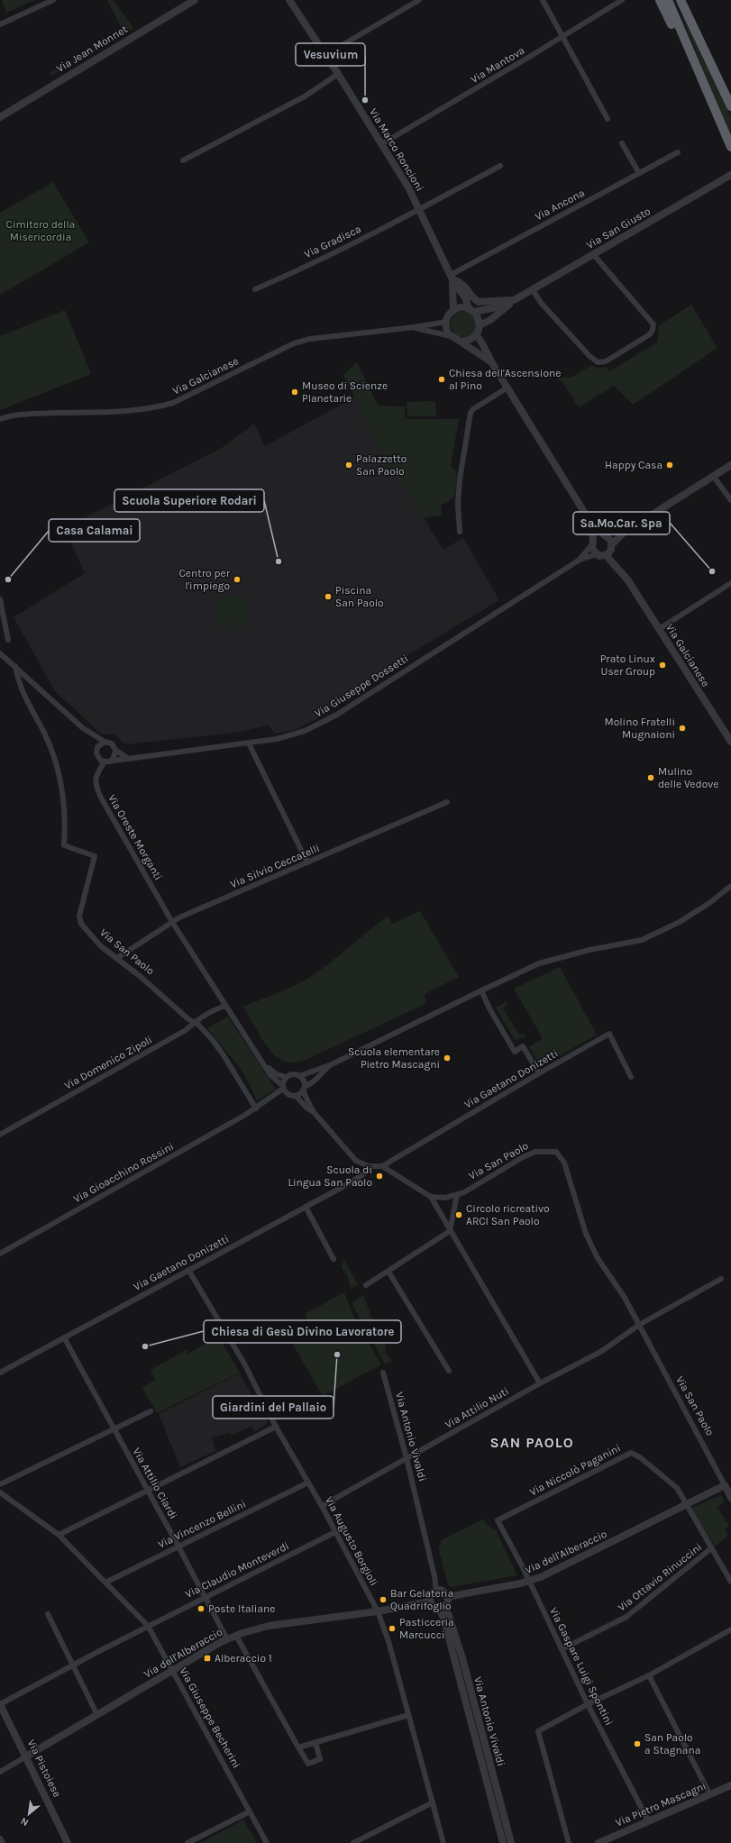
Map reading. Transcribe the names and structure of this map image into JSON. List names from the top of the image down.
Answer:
{
  "streets": {
    "street": [
      "Via Jean Monnet",
      "Via Mantova",
      "Via Marco Roncioni",
      "Via Ancona",
      "Via San Giusto",
      "Via Gradisca",
      "Via Galcianese",
      "Via Giuseppe Dossetti",
      "Via Oreste Morganti",
      "Via Silvio Ceccatelli",
      "Via San Paolo",
      "Via Domenico Zipoli",
      "Via Gaetano Donizetti",
      "Via Gioacchino Rossini",
      "Via Attilio Nuti",
      "Via Antonio Vivaldi",
      "Via Niccolò Paganini",
      "Via Attilio Ciardi",
      "Via Vincenzo Bellini",
      "Via Augusto Borgioli",
      "Via dell'Alberaccio",
      "Via Claudio Monteverdi",
      "Via Ottavio Rinuccini",
      "Via Gaspare Luigi Spontini",
      "Via Giuseppe Becherini",
      "Via Pistoiese",
      "Via Pietro Mascagni"
    ]
  },
  "crossings": [
    ["Via Mantova", "Via Marco Roncioni"],
    ["Via Marco Roncioni", "Via Ancona"],
    ["Via Marco Roncioni", "Via San Giusto"],
    ["Via Marco Roncioni", "Via Gradisca"],
    ["Via Marco Roncioni", "Via Galcianese"],
    ["Via San Giusto", "Via Galcianese"],
    ["Via Galcianese", "Via Giuseppe Dossetti"],
    ["Via Giuseppe Dossetti", "Via Oreste Morganti"],
    ["Via Oreste Morganti", "Via Silvio Ceccatelli"],
    ["Via Oreste Morganti", "Via Domenico Zipoli"],
    ["Via Silvio Ceccatelli", "Via San Paolo"],
    ["Via San Paolo", "Via Domenico Zipoli"],
    ["Via San Paolo", "Via Gioacchino Rossini"],
    ["Via San Paolo", "Via Attilio Nuti"],
    ["Via San Paolo", "Via dell'Alberaccio"],
    ["Via Gaetano Donizetti", "Via Attilio Ciardi"],
    ["Via Gaetano Donizetti", "Via Augusto Borgioli"],
    ["Via Attilio Nuti", "Via Antonio Vivaldi"],
    ["Via Attilio Nuti", "Via Augusto Borgioli"],
    ["Via Antonio Vivaldi", "Via dell'Alberaccio"],
    ["Via Niccolò Paganini", "Via dell'Alberaccio"],
    ["Via Niccolò Paganini", "Via Gaspare Luigi Spontini"],
    ["Via Attilio Ciardi", "Via Vincenzo Bellini"],
    ["Via Attilio Ciardi", "Via dell'Alberaccio"],
    ["Via Attilio Ciardi", "Via Claudio Monteverdi"],
    ["Via Vincenzo Bellini", "Via Augusto Borgioli"],
    ["Via Vincenzo Bellini", "Via Giuseppe Becherini"],
    ["Via Augusto Borgioli", "Via dell'Alberaccio"],
    ["Via Augusto Borgioli", "Via Claudio Monteverdi"],
    ["Via dell'Alberaccio", "Via Gaspare Luigi Spontini"],
    ["Via dell'Alberaccio", "Via Giuseppe Becherini"],
    ["Via dell'Alberaccio", "Via Pistoiese"],
    ["Via Claudio Monteverdi", "Via Giuseppe Becherini"],
    ["Via Claudio Monteverdi", "Via Pistoiese"],
    ["Via Ottavio Rinuccini", "Via Gaspare Luigi Spontini"],
    ["Via Gaspare Luigi Spontini", "Via Pietro Mascagni"]
  ],
  "districts": ["SAN PAOLO"],
  "parks": ["Cimitero della Misericordia"],
  "places": {
    "other": [
      "Vesuvium",
      "Chiesa dell'Ascensione al Pino",
      "Museo di Scienze Planetarie",
      "Palazzetto San Paolo",
      "Happy Casa",
      "Scuola Superiore Rodari",
      "Sa.Mo.Car. Spa",
      "Casa Calamai",
      "Centro per l'impiego",
      "Piscina San Paolo",
      "Prato Linux User Group",
      "Molino Fratelli Mugnaioni",
      "Mulino delle Vedove",
      "Scuola elementare Pietro Mascagni",
      "Scuola di Lingua San Paolo",
      "Circolo ricreativo ARCI San Paolo",
      "Chiesa di Gesù Divino Lavoratore",
      "Giardini del Pallaio",
      "Bar Gelateria Quadrifoglio",
      "Poste Italiane",
      "Pasticceria Marcucci",
      "San Paolo a Stagnana"
    ],
    "transit": ["Alberaccio 1"]
  },
  "north": "bottom left"
}
